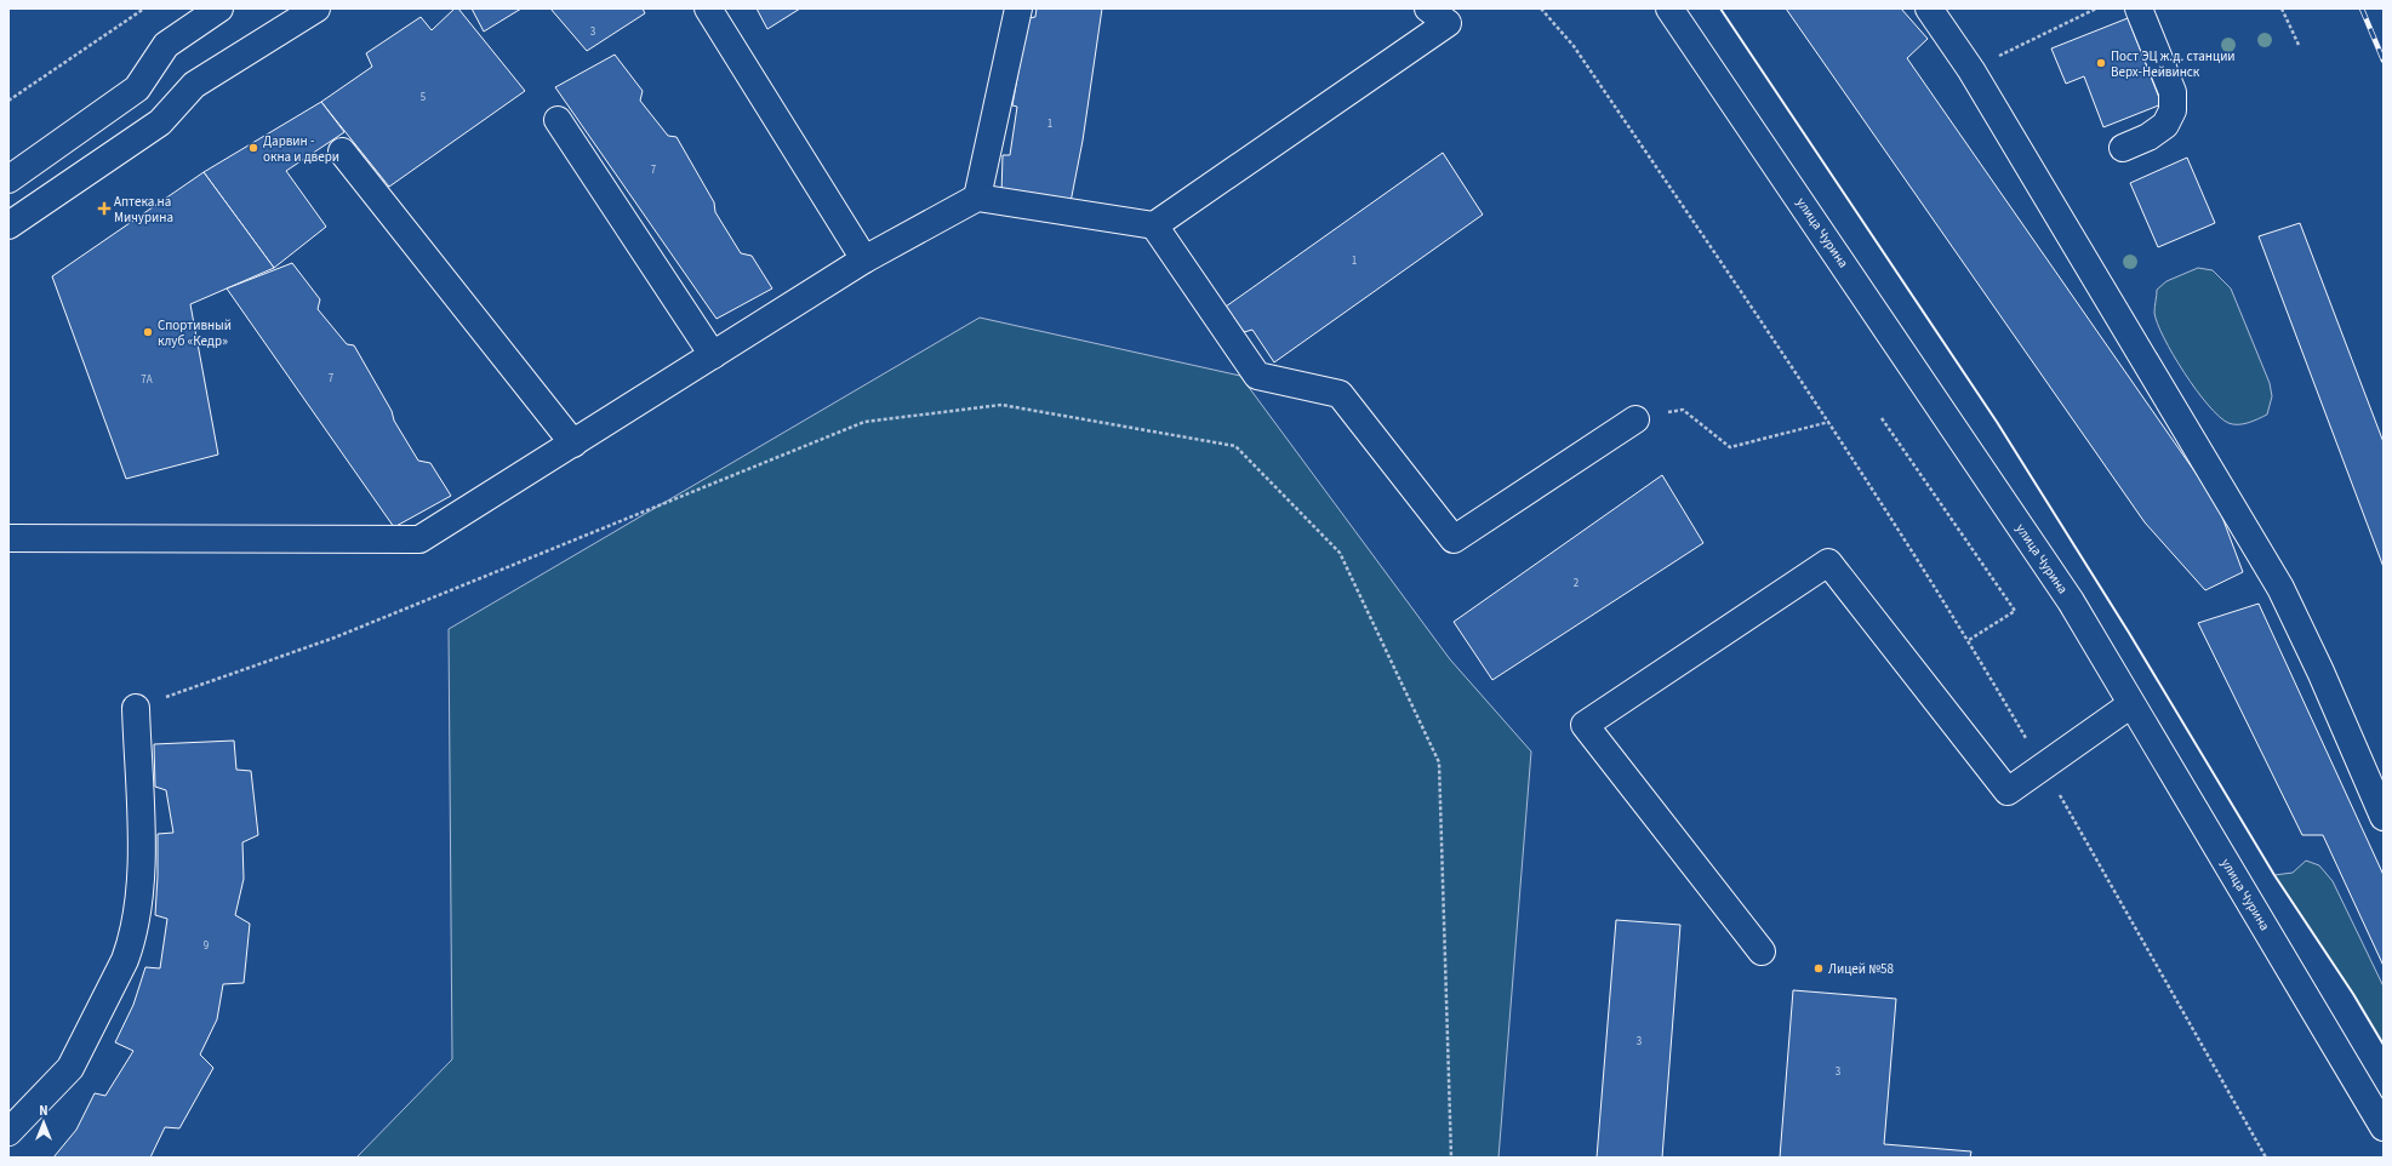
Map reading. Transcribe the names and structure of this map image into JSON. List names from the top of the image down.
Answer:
{
  "streets": {
    "street": ["улица Чурина"]
  },
  "places": {
    "other": [
      "Пост ЭЦ ж.д. станции Верх-Нейвинск",
      "Дарвин - окна и двери",
      "Спортивный клуб «Кедр»",
      "Лицей №58"
    ],
    "health": ["Аптека на Мичурина"]
  },
  "house_numbers": [
    "3",
    "5",
    "1",
    "7",
    "1",
    "7",
    "7А",
    "2",
    "9",
    "3",
    "3"
  ],
  "north": "top"
}
